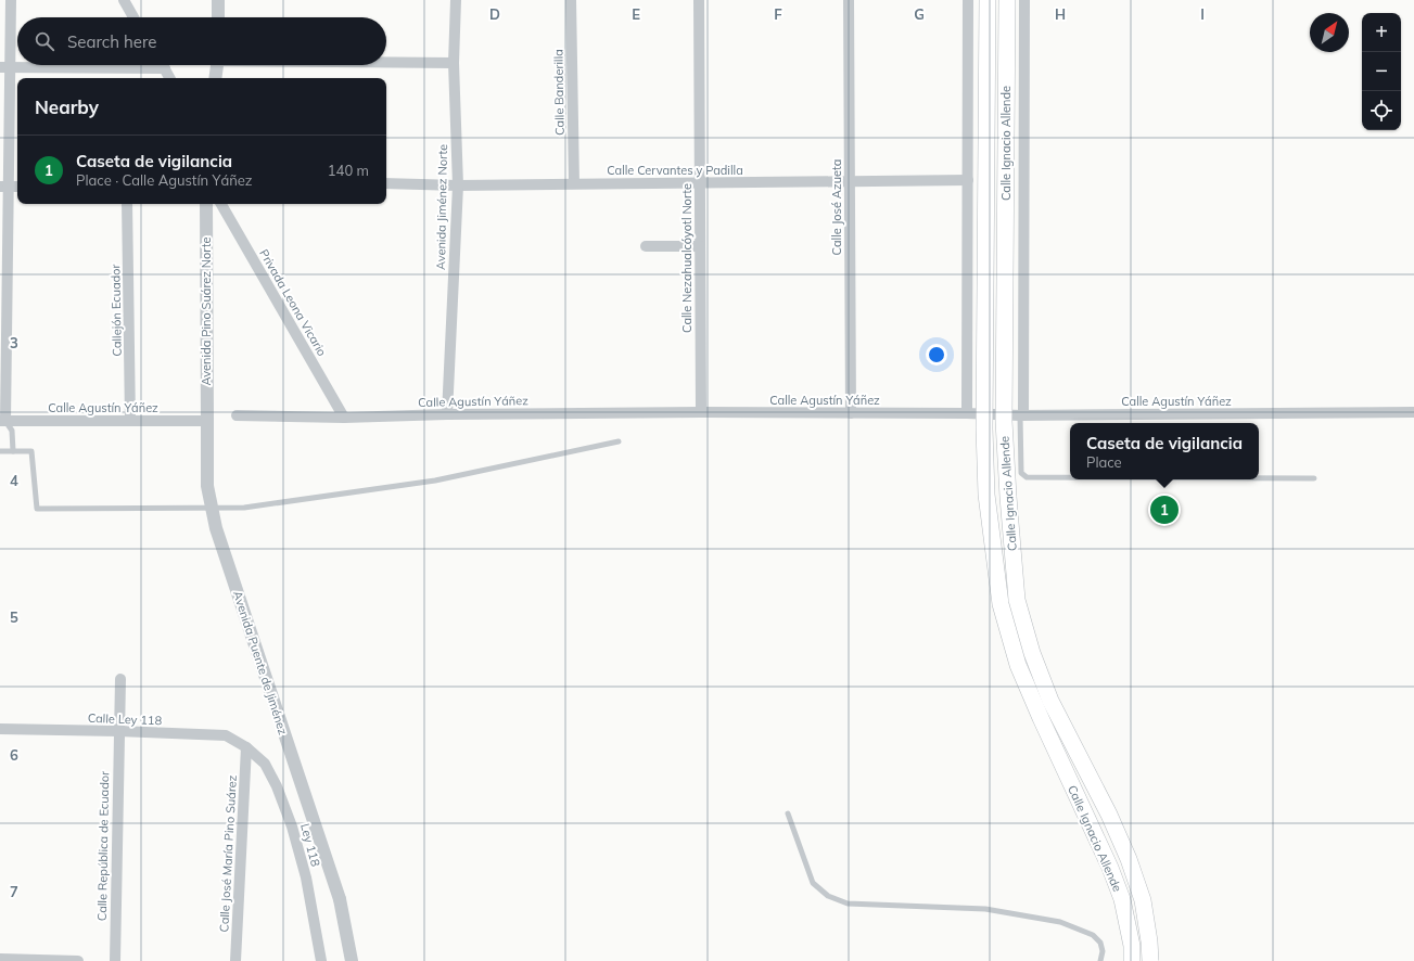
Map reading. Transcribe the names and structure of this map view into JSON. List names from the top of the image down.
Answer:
{
  "streets": {
    "main road": ["Calle Ignacio Allende"],
    "street": [
      "Calle Banderilla",
      "Calle Cervantes y Padilla",
      "Avenida Jiménez Norte",
      "Calle José Azueta",
      "Calle Nezahualcóyotl Norte",
      "Privada Leona Vicario",
      "Callejón Ecuador",
      "Avenida Pino Suárez Norte",
      "Calle Agustín Yáñez",
      "Avenida Puente de Jiménez",
      "Calle Ley 118",
      "Ley 118",
      "Calle República de Ecuador",
      "Calle José María Pino Suárez"
    ]
  },
  "crossings": [
    ["Calle Banderilla", "Calle Cervantes y Padilla"],
    ["Calle Ignacio Allende", "Calle Agustín Yáñez"],
    ["Calle Cervantes y Padilla", "Avenida Jiménez Norte"],
    ["Calle Cervantes y Padilla", "Calle José Azueta"],
    ["Calle Cervantes y Padilla", "Calle Nezahualcóyotl Norte"],
    ["Avenida Jiménez Norte", "Calle Agustín Yáñez"],
    ["Calle José Azueta", "Calle Agustín Yáñez"],
    ["Calle Nezahualcóyotl Norte", "Calle Agustín Yáñez"],
    ["Privada Leona Vicario", "Calle Agustín Yáñez"],
    ["Callejón Ecuador", "Calle Agustín Yáñez"],
    ["Avenida Pino Suárez Norte", "Calle Agustín Yáñez"],
    ["Avenida Pino Suárez Norte", "Avenida Puente de Jiménez"],
    ["Calle Agustín Yáñez", "Avenida Puente de Jiménez"],
    ["Calle Ley 118", "Ley 118"],
    ["Calle Ley 118", "Calle República de Ecuador"],
    ["Calle Ley 118", "Calle José María Pino Suárez"],
    ["Ley 118", "Calle José María Pino Suárez"]
  ],
  "north": "top right",
  "page": {
    "map_buttons": ["+", "−"],
    "search": "Search here",
    "heading": "Nearby",
    "list": [
      {
        "mark": "1",
        "name": "Caseta de vigilancia",
        "note": "Place · Calle Agustín Yáñez",
        "value": "140 m"
      }
    ],
    "popup": ["Caseta de vigilancia", "Place"],
    "pins": "1"
  },
  "grid": {
    "columns": [
      "D",
      "E",
      "F",
      "G",
      "H",
      "I"
    ],
    "rows": [
      "3",
      "4",
      "5",
      "6",
      "7"
    ]
  }
}
